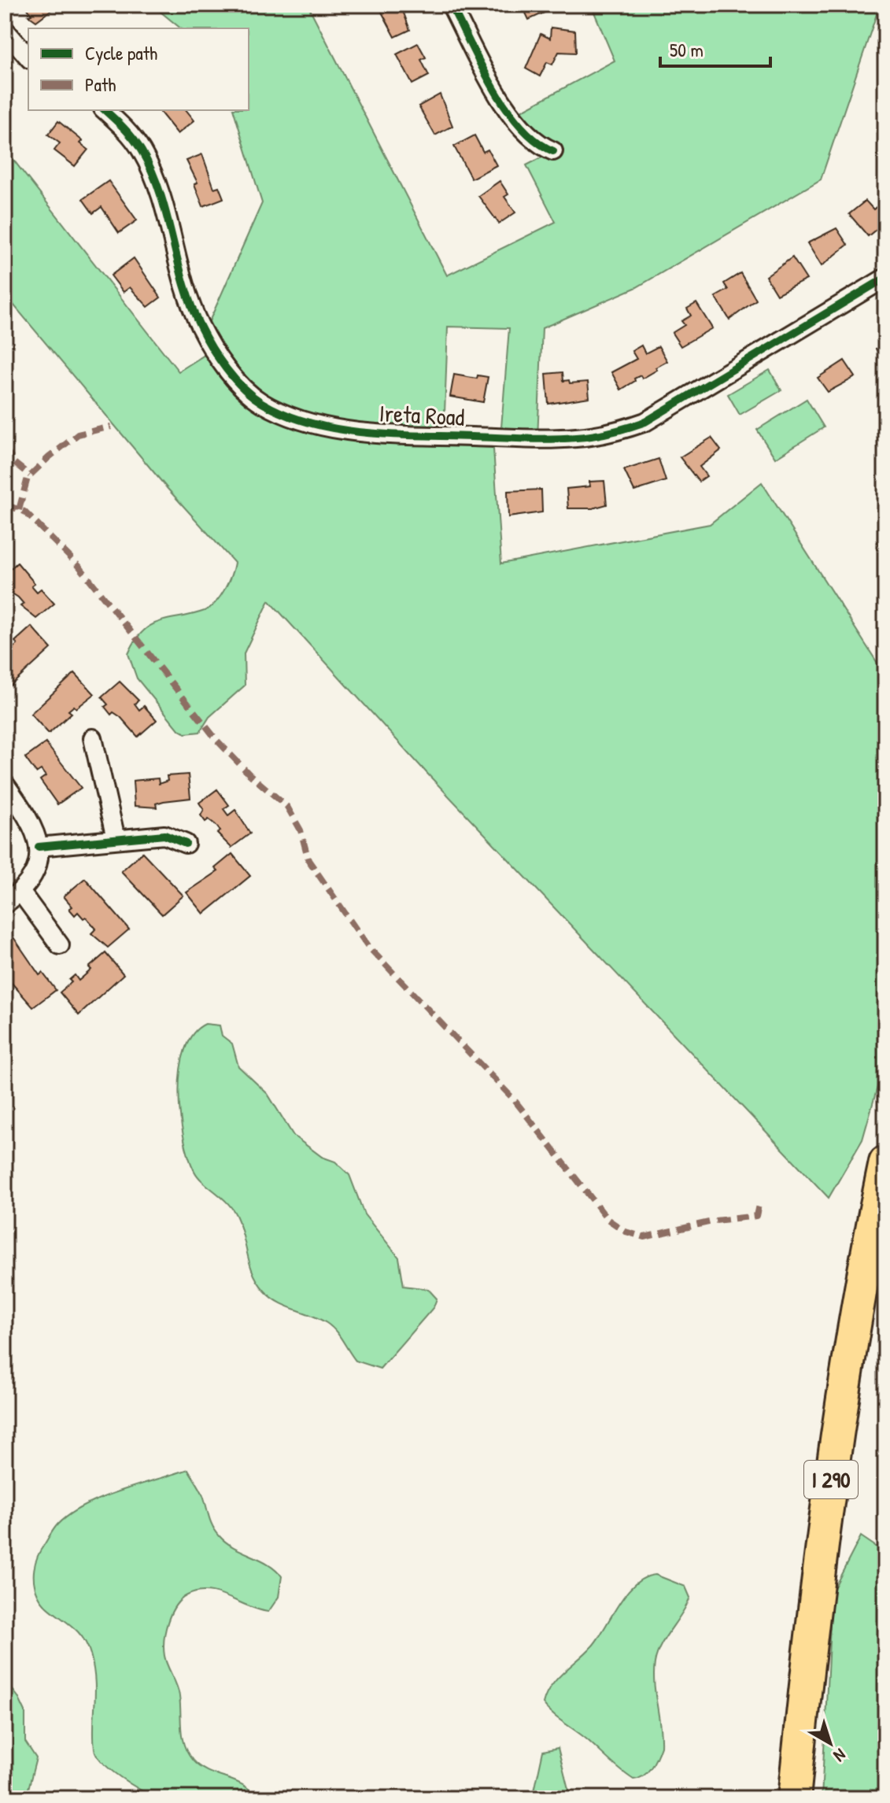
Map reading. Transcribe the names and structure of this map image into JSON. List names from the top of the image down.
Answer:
{
  "streets": {
    "highway": ["I 290"],
    "street": ["Ireta Road"]
  },
  "legend": ["Cycle path", "Path"],
  "scale_bar": "50 m",
  "north": "bottom right"
}
